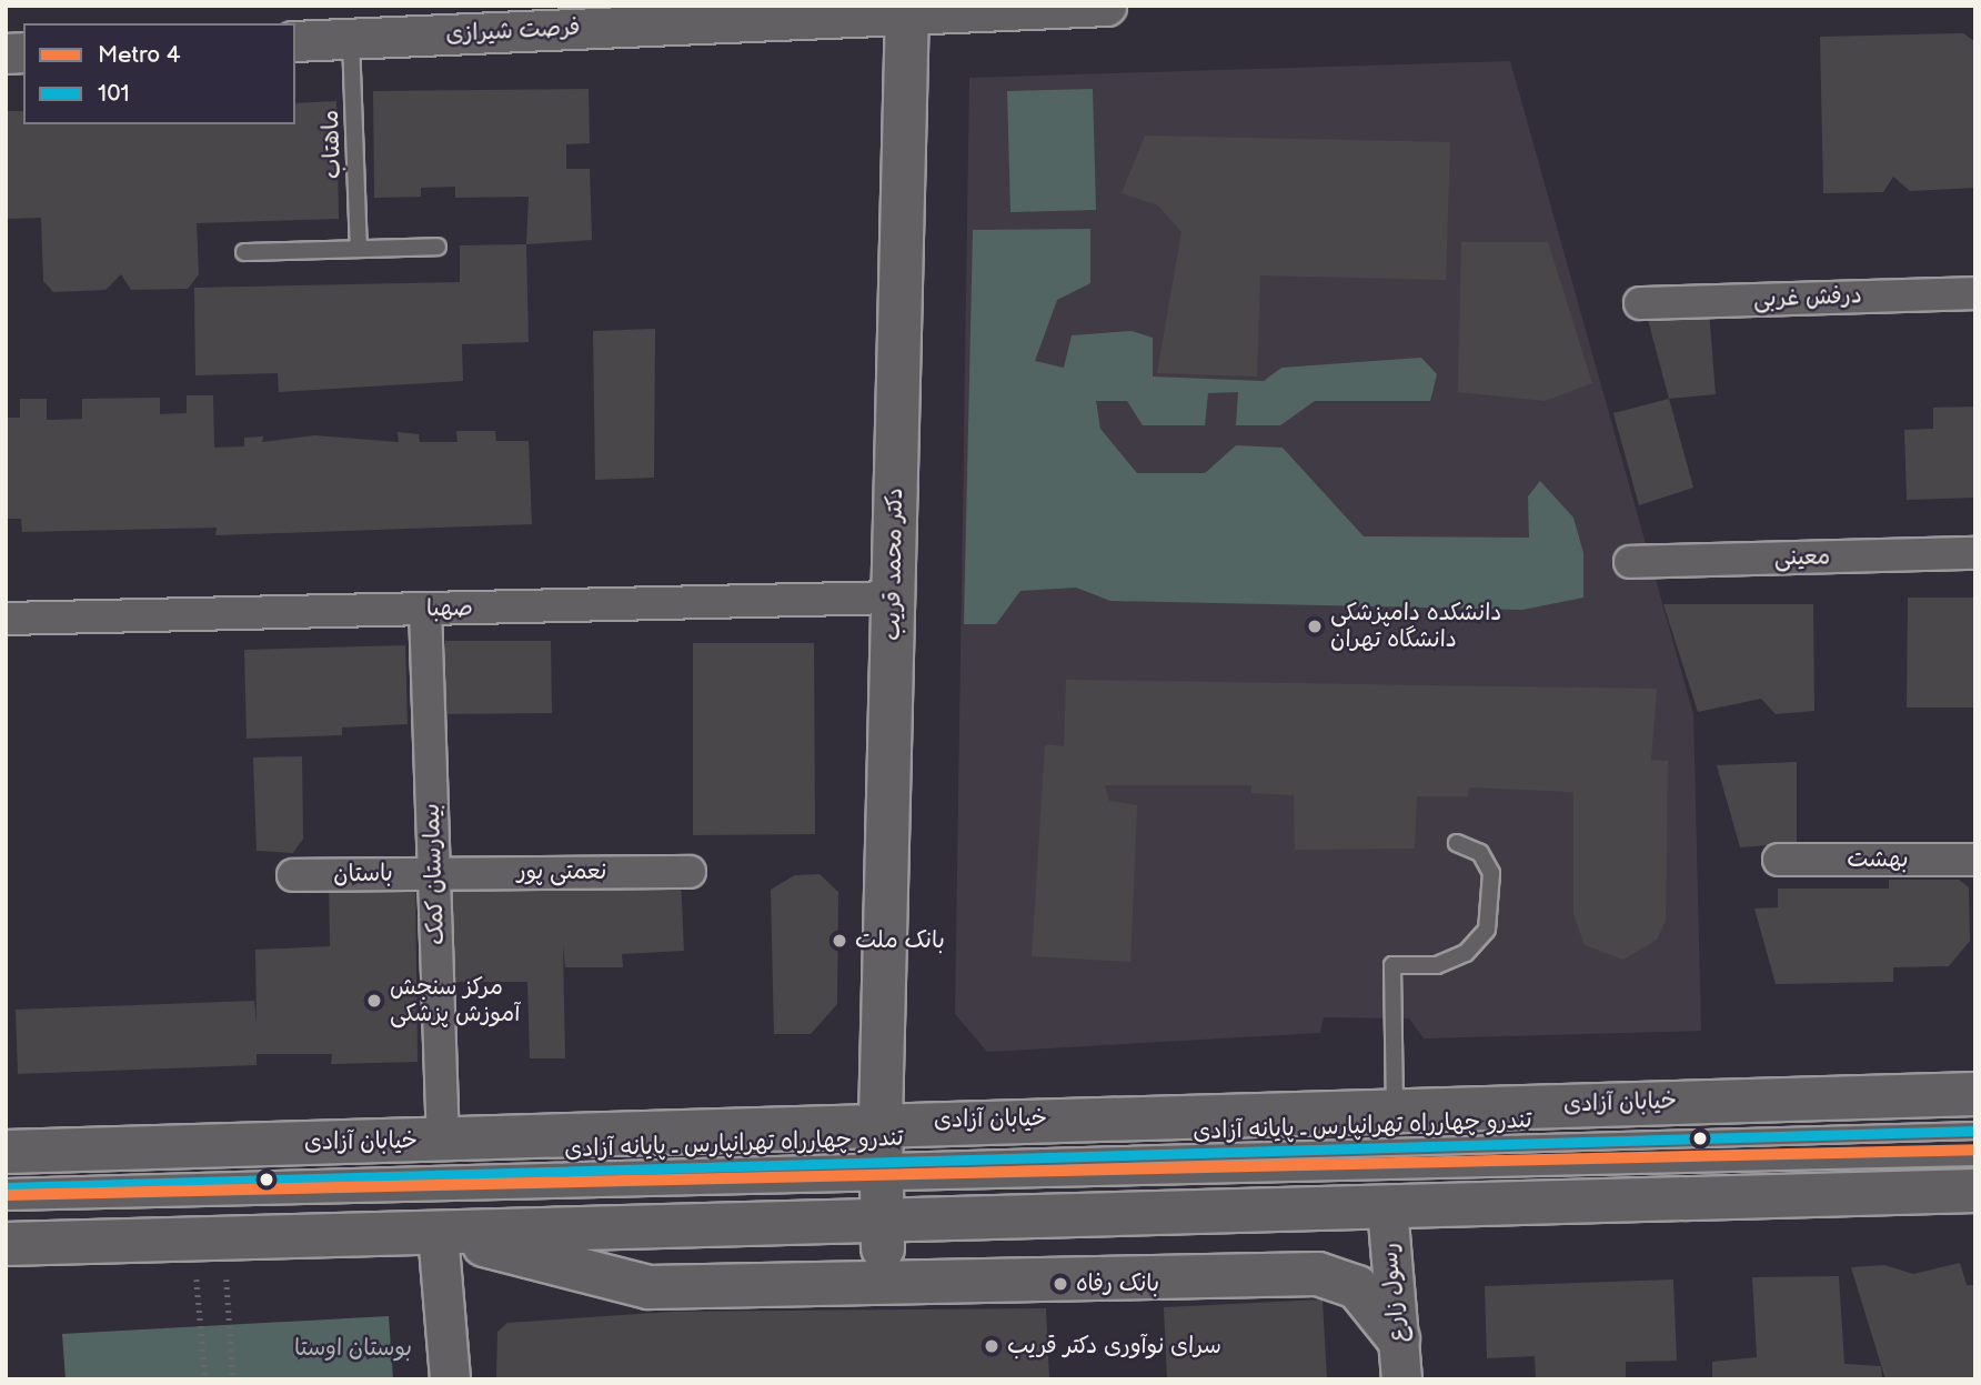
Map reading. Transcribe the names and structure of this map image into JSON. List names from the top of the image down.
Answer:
{
  "streets": {
    "main road": ["دکتر محمد قریب", "خیابان آزادی"],
    "street": [
      "فرصت شیرازی",
      "درفش غربی",
      "معینی",
      "صهبا",
      "بهشت",
      "نعمتی پور",
      "باستان",
      "بیمارستان کمک",
      "رسول زارع"
    ],
    "lane": ["ماهتاب", "تندرو چهارراه تهرانپارس ـ پایانه آزادی"]
  },
  "crossings": [
    ["فرصت شیرازی", "ماهتاب"],
    ["فرصت شیرازی", "دکتر محمد قریب"],
    ["دکتر محمد قریب", "صهبا"],
    ["دکتر محمد قریب", "خیابان آزادی"],
    ["دکتر محمد قریب", "تندرو چهارراه تهرانپارس ـ پایانه آزادی"],
    ["صهبا", "بیمارستان کمک"],
    ["نعمتی پور", "باستان"],
    ["نعمتی پور", "بیمارستان کمک"],
    ["باستان", "بیمارستان کمک"],
    ["بیمارستان کمک", "خیابان آزادی"],
    ["خیابان آزادی", "تندرو چهارراه تهرانپارس ـ پایانه آزادی"]
  ],
  "parks": ["بوستان اوستا"],
  "places": [
    "دانشکده دامپزشکی دانشگاه تهران",
    "بانک ملت",
    "مرکز سنجش آموزش پزشکی",
    "بانک رفاه",
    "سرای نوآوری دکتر قریب"
  ],
  "lines": ["transit line 101", "metro line 4"],
  "legend": ["Metro 4", "101"]
}
